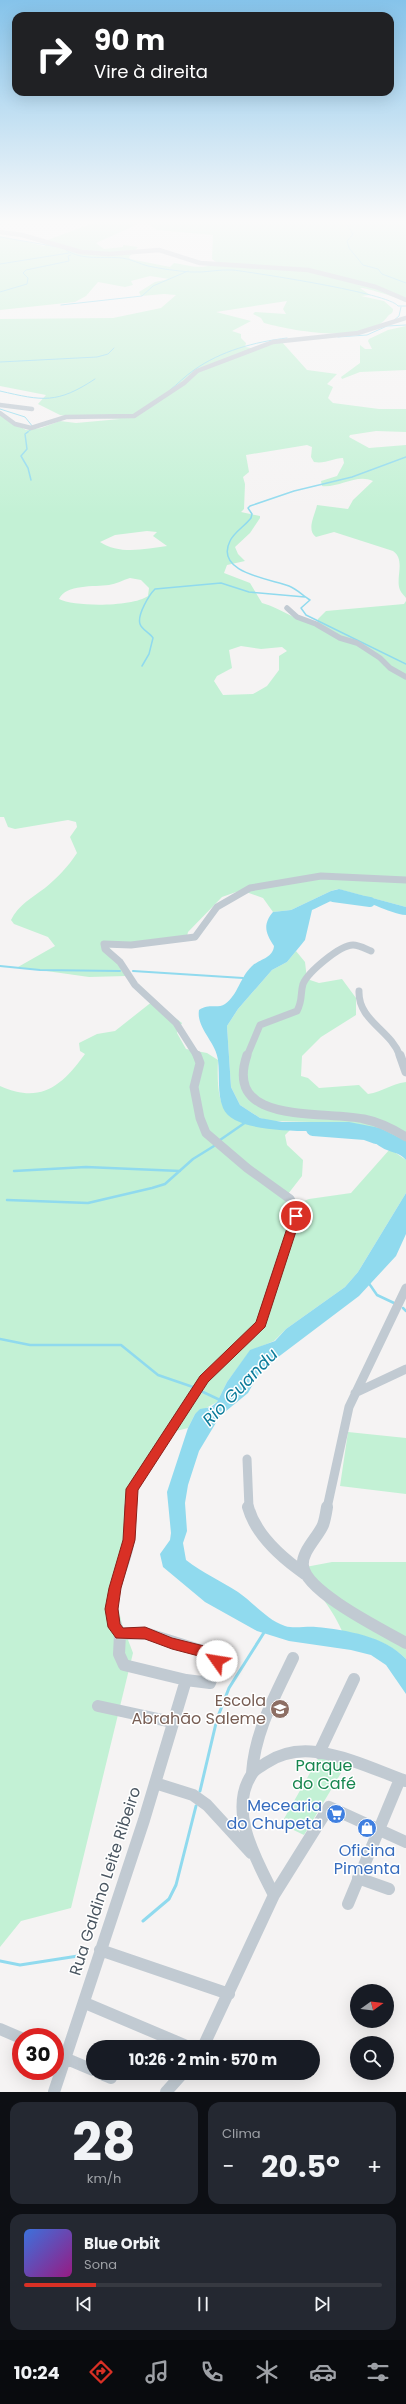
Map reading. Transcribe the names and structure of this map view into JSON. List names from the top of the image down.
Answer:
{
  "streets": {
    "street": ["Rua Galdino Leite Ribeiro"]
  },
  "water": ["Rio Guandu"],
  "parks": ["Parque do Café"],
  "places": {
    "school or university": ["Escola Abrahão Saleme"],
    "supermarket": ["Mecearia do Chupeta"],
    "shop": ["Oficina Pimenta"]
  },
  "north": "right",
  "page": {
    "turn": ["90 m", "Vire à direita"],
    "limit": "30",
    "trip": "10:26 · 2 min · 570 m",
    "tile": [
      ["28", "km/h"],
      "Clima"
    ],
    "heat": ["−", "20.5°", "+"],
    "song": ["Blue Orbit", "Sona"],
    "tabs": "10:24"
  }
}
